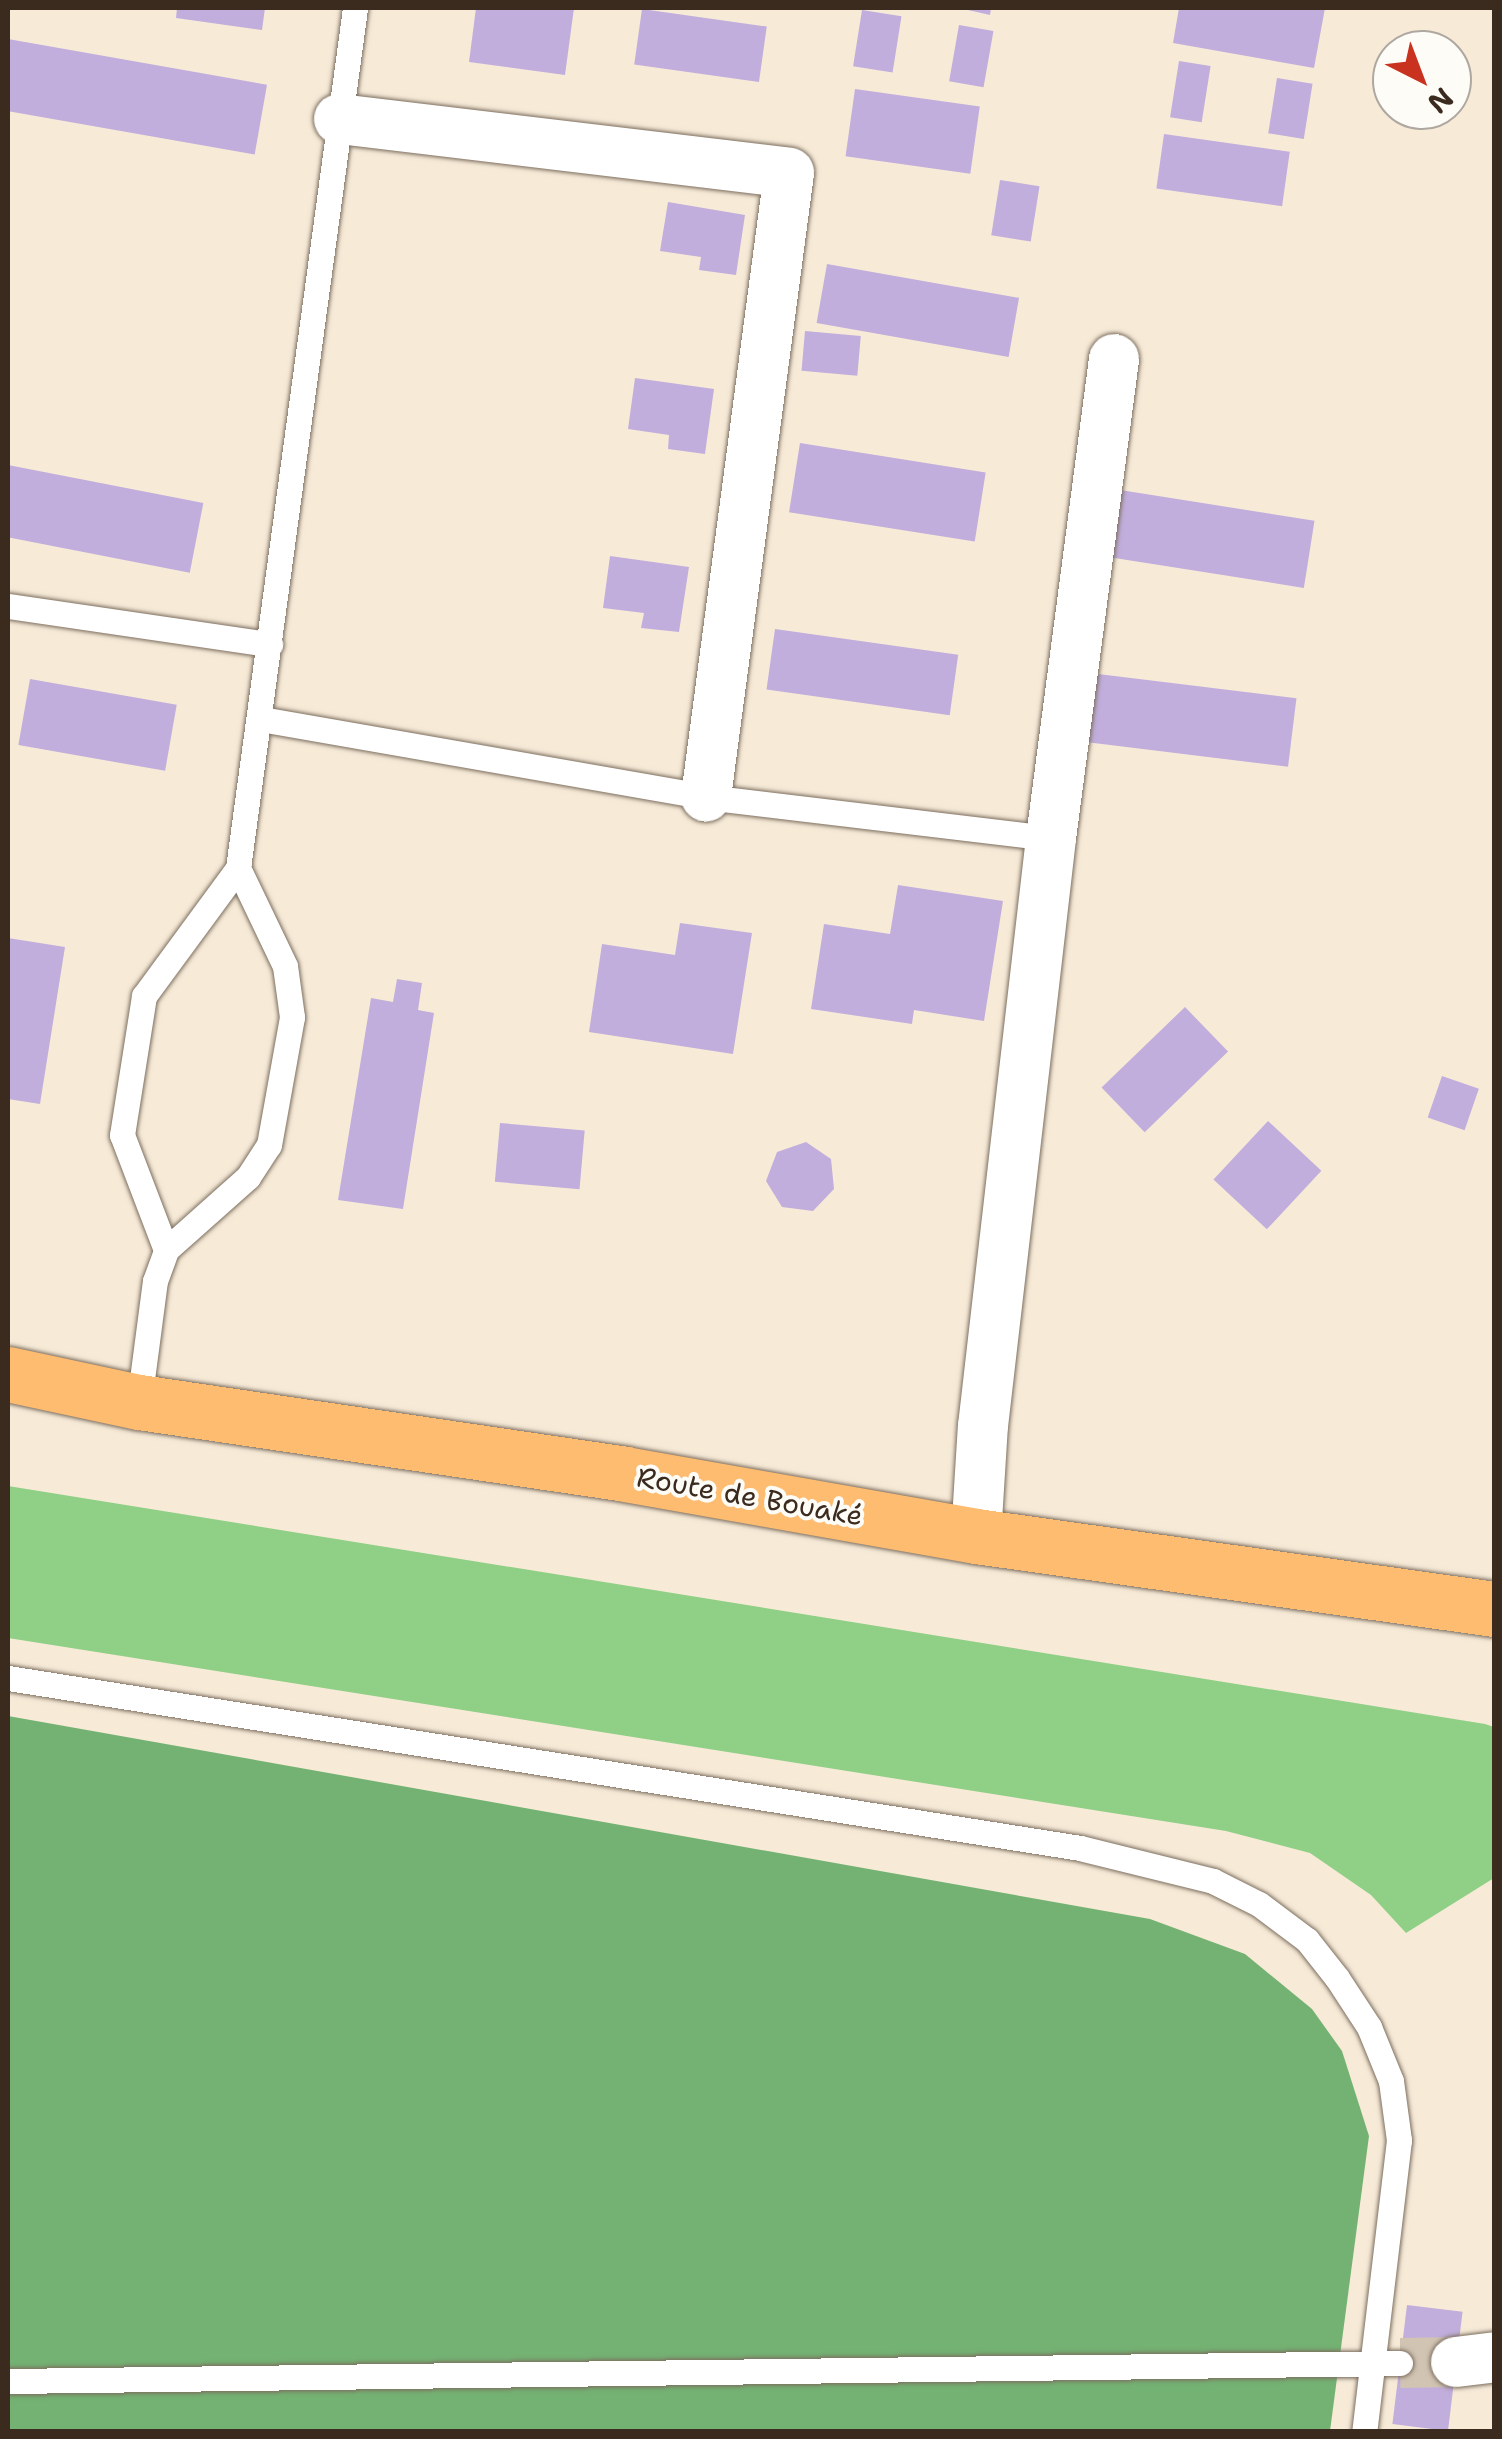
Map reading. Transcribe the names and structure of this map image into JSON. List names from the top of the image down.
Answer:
{
  "streets": {
    "highway": ["Route de Bouaké"]
  },
  "north": "bottom right"
}
